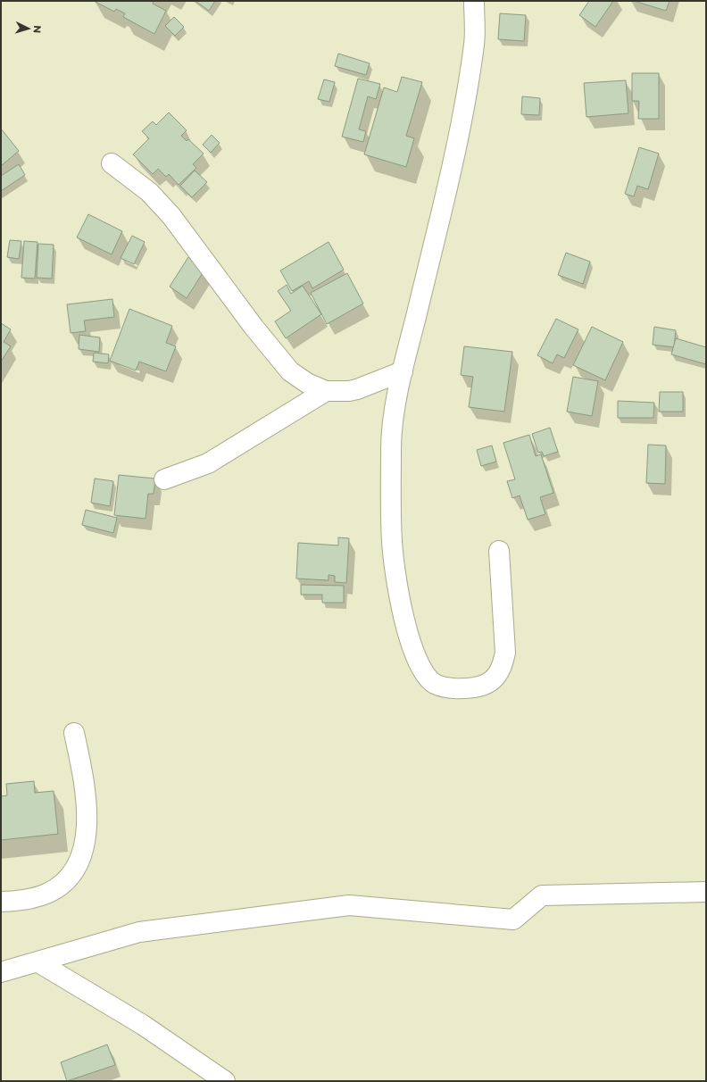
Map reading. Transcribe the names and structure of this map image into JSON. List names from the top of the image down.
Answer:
{
  "north": "right"
}
